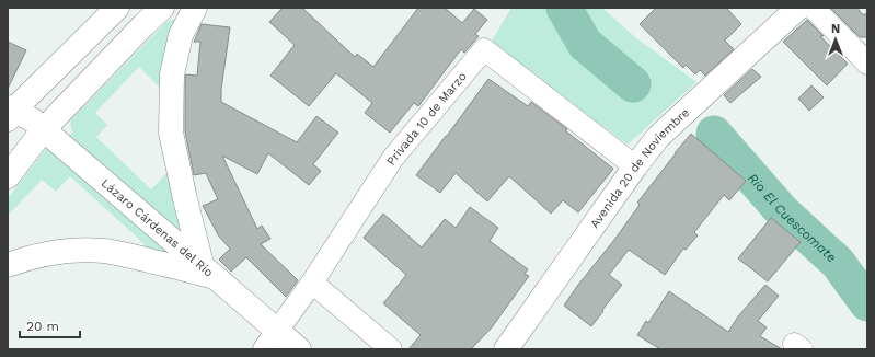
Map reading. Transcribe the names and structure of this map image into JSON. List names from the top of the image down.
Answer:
{
  "streets": {
    "main road": ["Avenida 20 de Noviembre", "Lázaro Cárdenas del Río"],
    "street": ["Privada 10 de Marzo"]
  },
  "crossings": [
    ["Privada 10 de Marzo", "Avenida 20 de Noviembre"],
    ["Privada 10 de Marzo", "Lázaro Cárdenas del Río"]
  ],
  "water": ["Rio El Cuescomate"],
  "scale_bar": "20 m",
  "north": "top"
}
